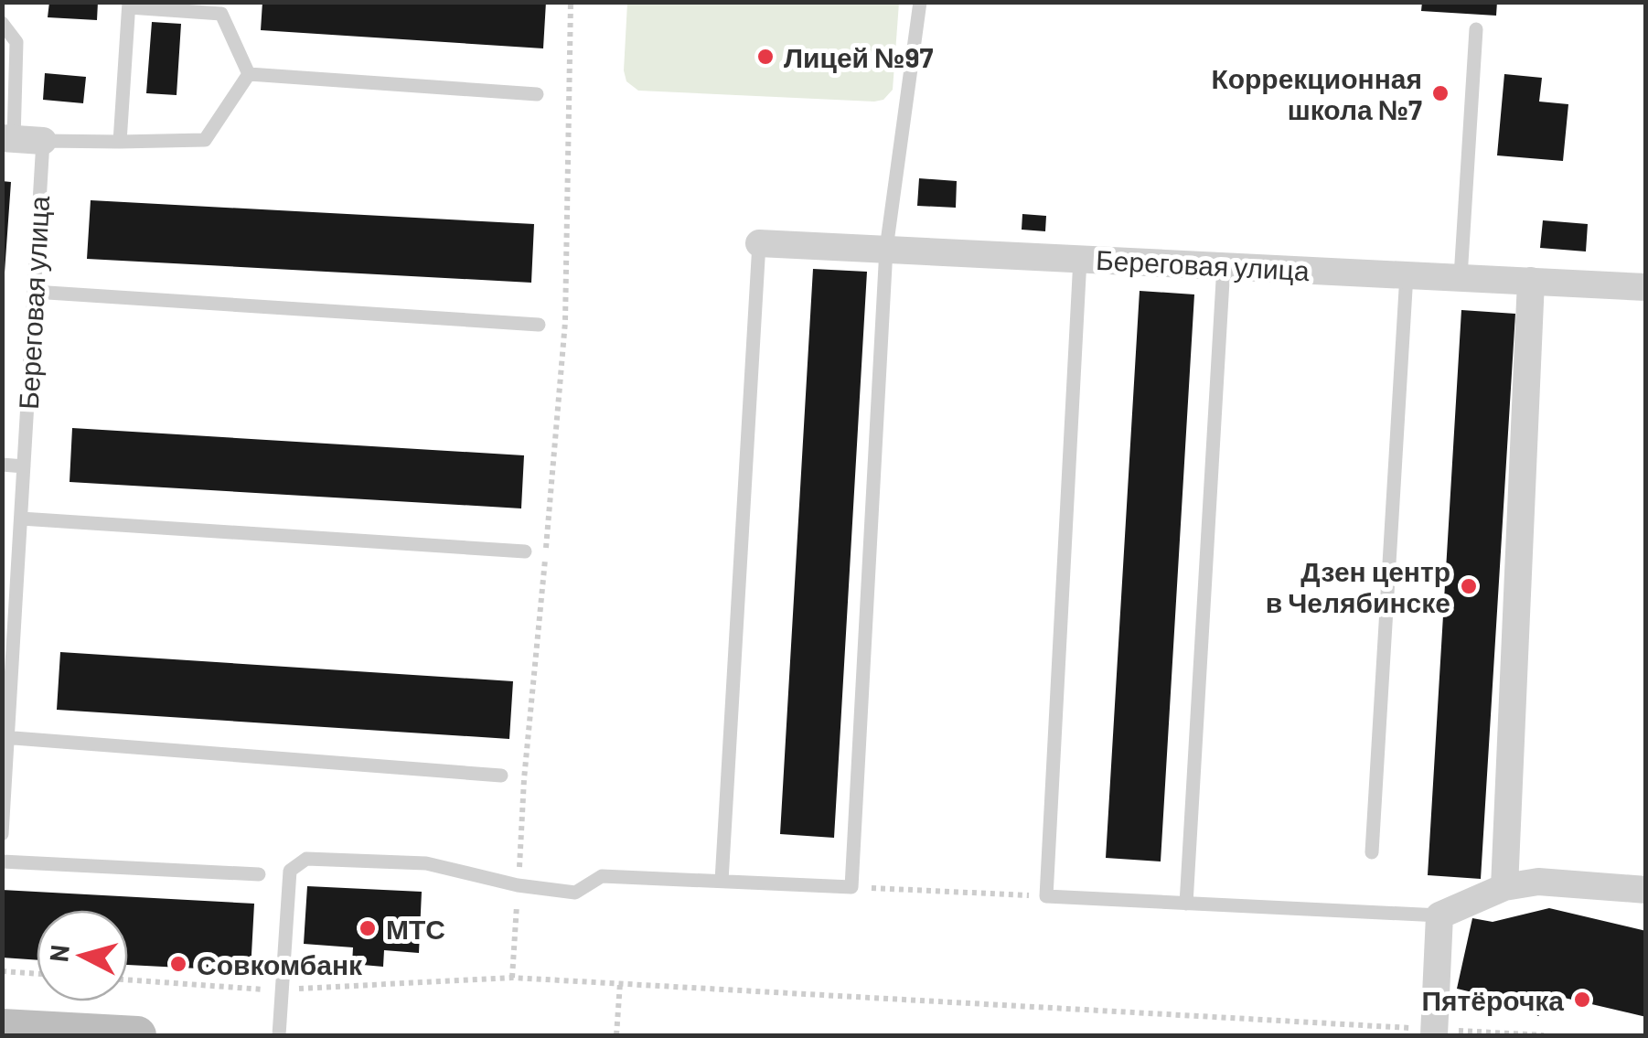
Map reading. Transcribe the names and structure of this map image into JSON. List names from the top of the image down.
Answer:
{
  "streets": {
    "street": ["Береговая улица"]
  },
  "places": [
    "Лицей №97",
    "Коррекционная школа №7",
    "Дзен центр в Челябинске",
    "МТС",
    "Совкомбанк",
    "Пятёрочка"
  ],
  "north": "left"
}
